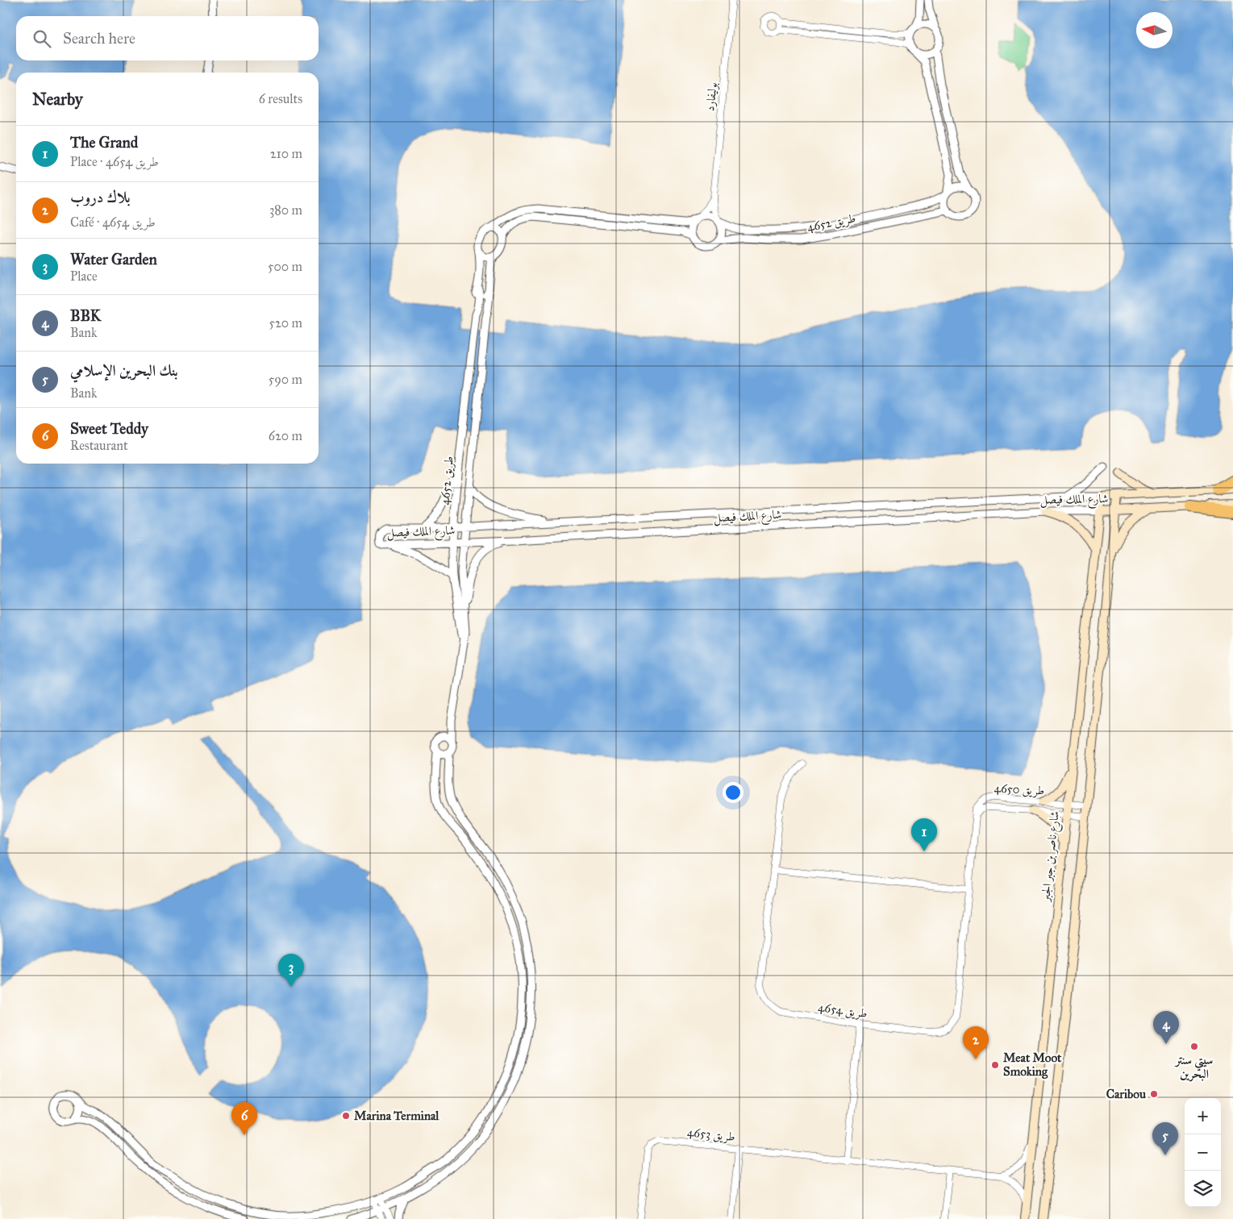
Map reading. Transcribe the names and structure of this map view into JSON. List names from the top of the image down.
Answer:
{
  "streets": {
    "main road": ["شارع الملك فيصل", "شارع ناصر بن جبر الجبر"],
    "street": [
      "بوليفارد",
      "طريق 4652",
      "طريق 4650",
      "طريق 4654",
      "طريق 4653"
    ]
  },
  "crossings": [
    ["بوليفارد", "طريق 4652"],
    ["طريق 4652", "شارع الملك فيصل"],
    ["شارع الملك فيصل", "شارع ناصر بن جبر الجبر"],
    ["طريق 4650", "شارع ناصر بن جبر الجبر"],
    ["طريق 4650", "طريق 4654"],
    ["شارع ناصر بن جبر الجبر", "طريق 4653"]
  ],
  "places": [
    "سيتي سنتر البحرين",
    "Meat Moot Smoking",
    "Caribou",
    "Marina Terminal"
  ],
  "north": "left",
  "page": {
    "search": "Search here",
    "heading": ["Nearby", "6 results"],
    "list": [
      {
        "mark": "1",
        "name": "The Grand",
        "note": "Place · طريق 4654",
        "value": "210 m"
      },
      {
        "mark": "2",
        "name": "بلاك دروب",
        "note": "Café · طريق 4654",
        "value": "380 m"
      },
      {
        "mark": "3",
        "name": "Water Garden",
        "note": "Place",
        "value": "500 m"
      },
      {
        "mark": "4",
        "name": "BBK",
        "note": "Bank",
        "value": "520 m"
      },
      {
        "mark": "5",
        "name": "بنك البحرين الإسلامي",
        "note": "Bank",
        "value": "590 m"
      },
      {
        "mark": "6",
        "name": "Sweet Teddy",
        "note": "Restaurant",
        "value": "620 m"
      }
    ],
    "pins": [
      "1",
      "3",
      "4",
      "2",
      "6",
      "5"
    ],
    "map_buttons": ["+", "−"]
  }
}
